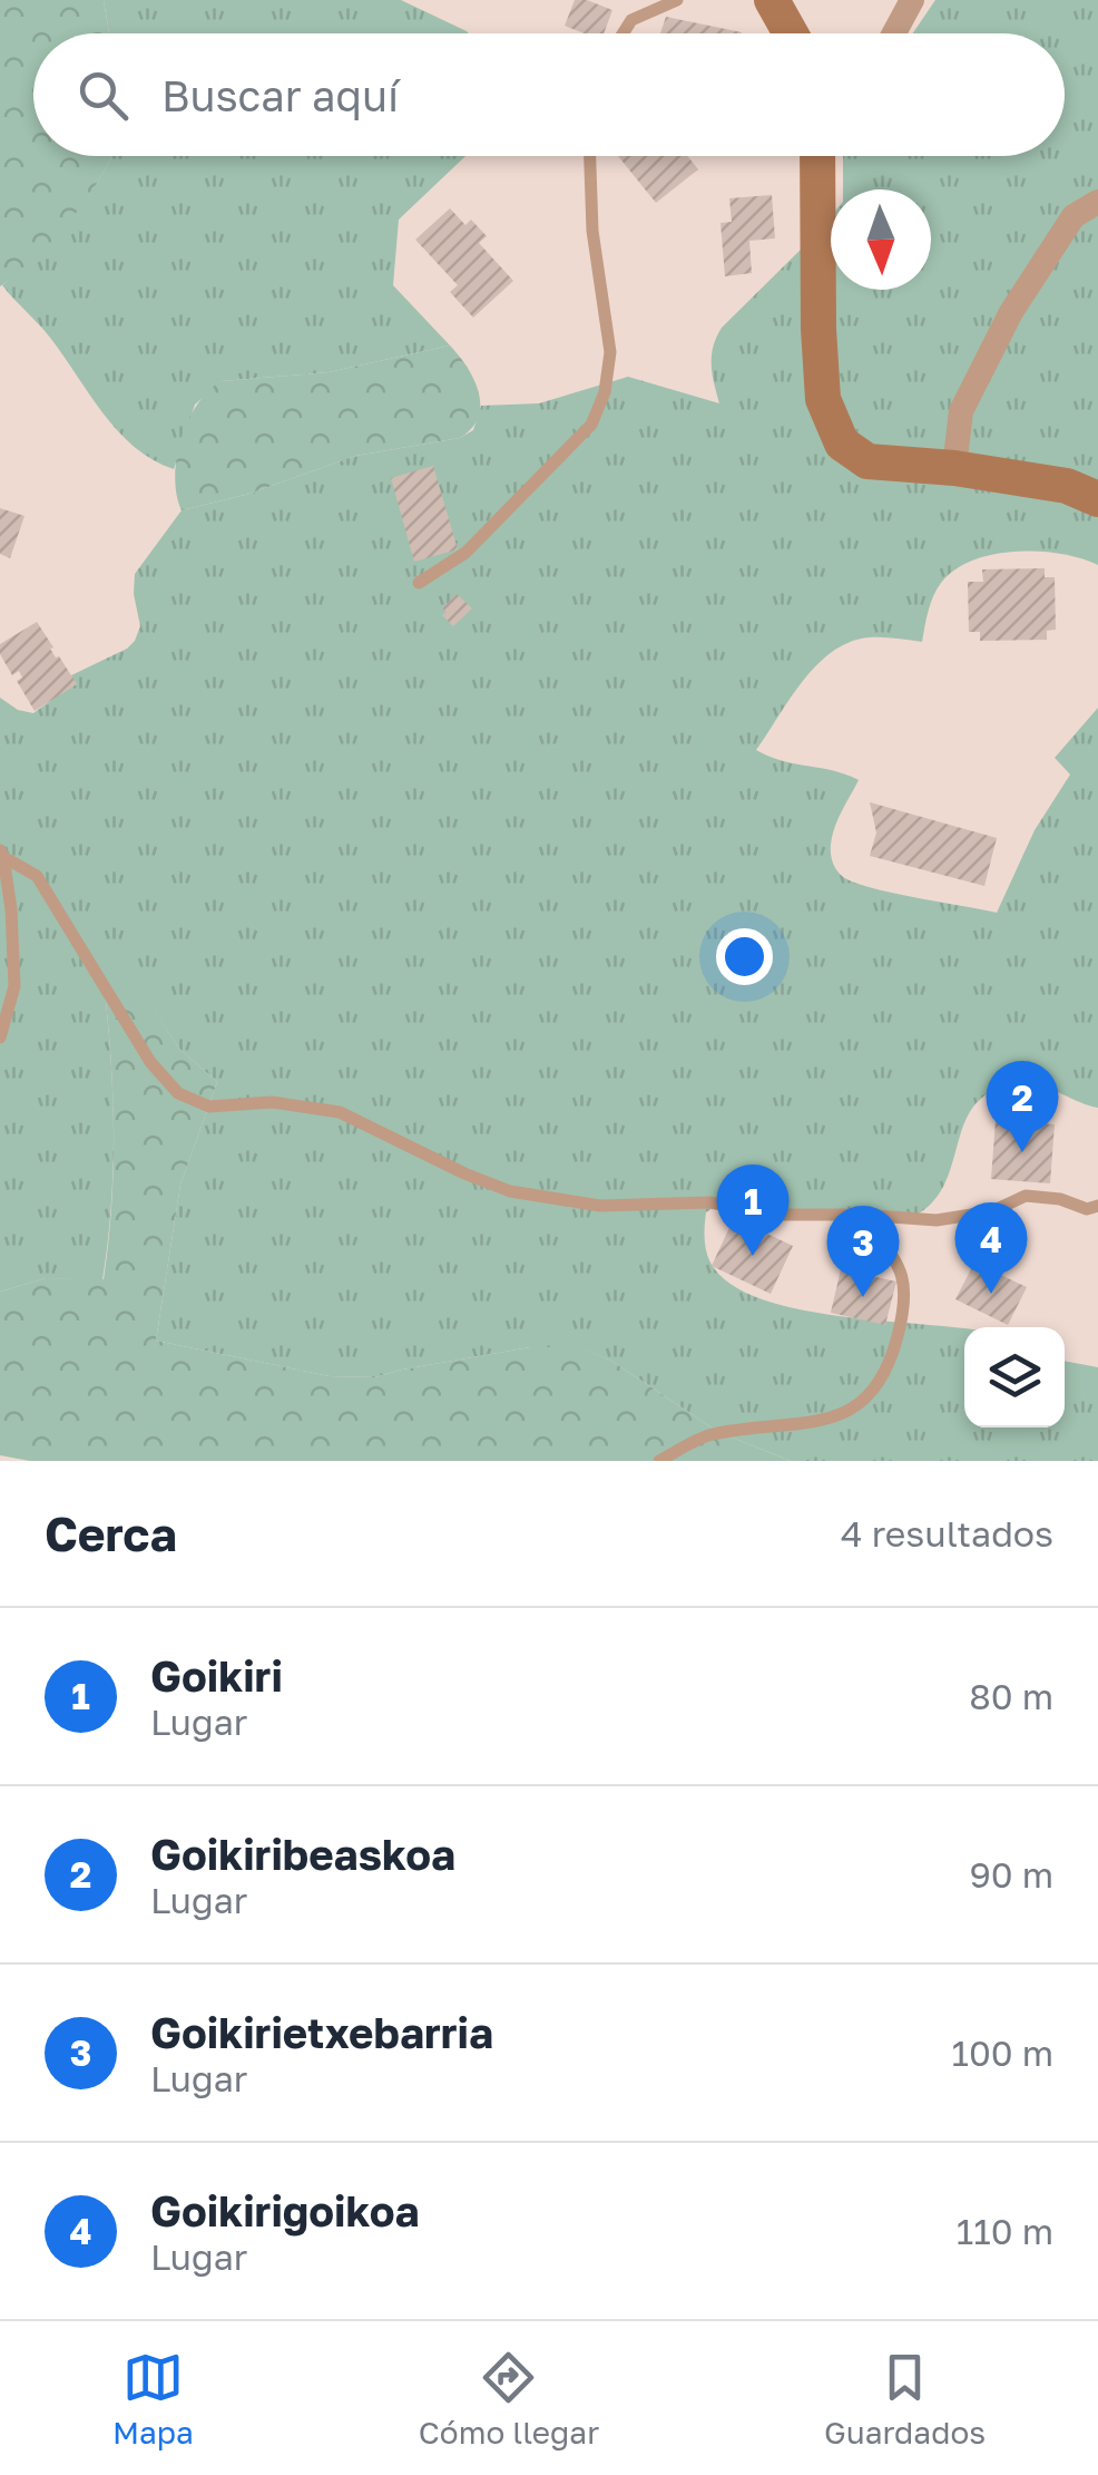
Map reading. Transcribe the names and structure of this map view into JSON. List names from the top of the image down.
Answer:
{
  "north": "bottom",
  "page": {
    "search": "Buscar aquí",
    "pins": [
      "2",
      "1",
      "4",
      "3"
    ],
    "heading": ["Cerca", "4 resultados"],
    "list": [
      {
        "mark": "1",
        "name": "Goikiri",
        "note": "Lugar",
        "value": "80 m"
      },
      {
        "mark": "2",
        "name": "Goikiribeaskoa",
        "note": "Lugar",
        "value": "90 m"
      },
      {
        "mark": "3",
        "name": "Goikirietxebarria",
        "note": "Lugar",
        "value": "100 m"
      },
      {
        "mark": "4",
        "name": "Goikirigoikoa",
        "note": "Lugar",
        "value": "110 m"
      }
    ],
    "nav": ["Mapa", "Cómo llegar", "Guardados"]
  }
}
